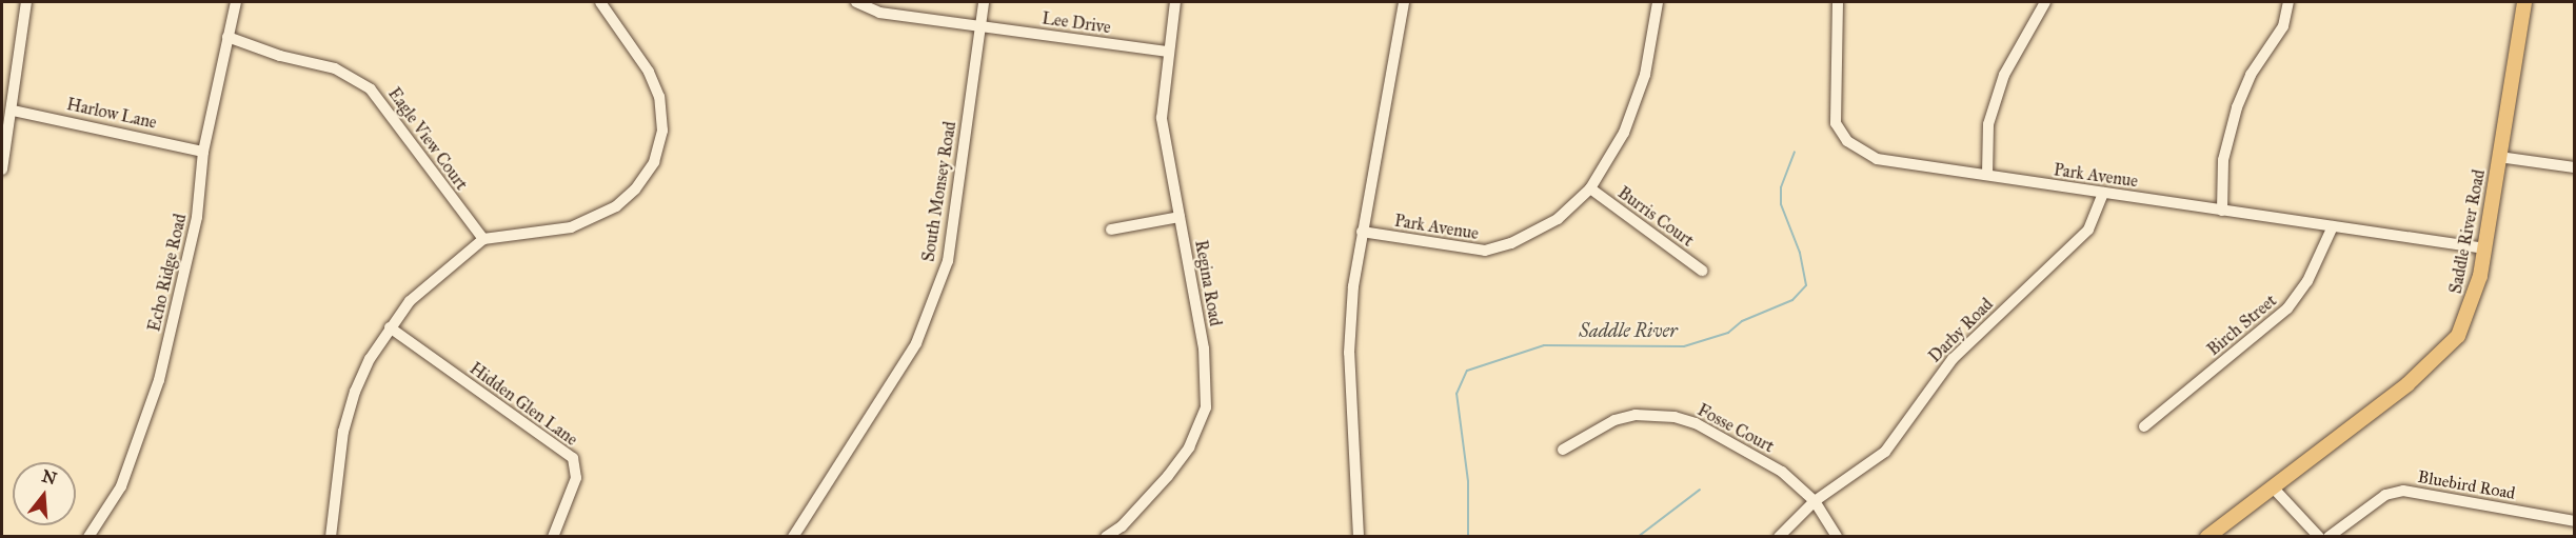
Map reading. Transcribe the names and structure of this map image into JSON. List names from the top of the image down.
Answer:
{
  "streets": {
    "main road": ["Saddle River Road"],
    "street": [
      "Lee Drive",
      "Harlow Lane",
      "Eagle View Court",
      "Park Avenue",
      "South Monsey Road",
      "Burris Court",
      "Echo Ridge Road",
      "Regina Road",
      "Birch Street",
      "Darby Road",
      "Hidden Glen Lane",
      "Fosse Court",
      "Bluebird Road"
    ]
  },
  "crossings": [
    ["Lee Drive", "South Monsey Road"],
    ["Lee Drive", "Regina Road"],
    ["Harlow Lane", "Echo Ridge Road"],
    ["Eagle View Court", "Echo Ridge Road"],
    ["Park Avenue", "Burris Court"],
    ["Park Avenue", "Saddle River Road"],
    ["Park Avenue", "Birch Street"],
    ["Park Avenue", "Darby Road"],
    ["Darby Road", "Fosse Court"]
  ],
  "water": ["Saddle River"],
  "north": "top"
}
